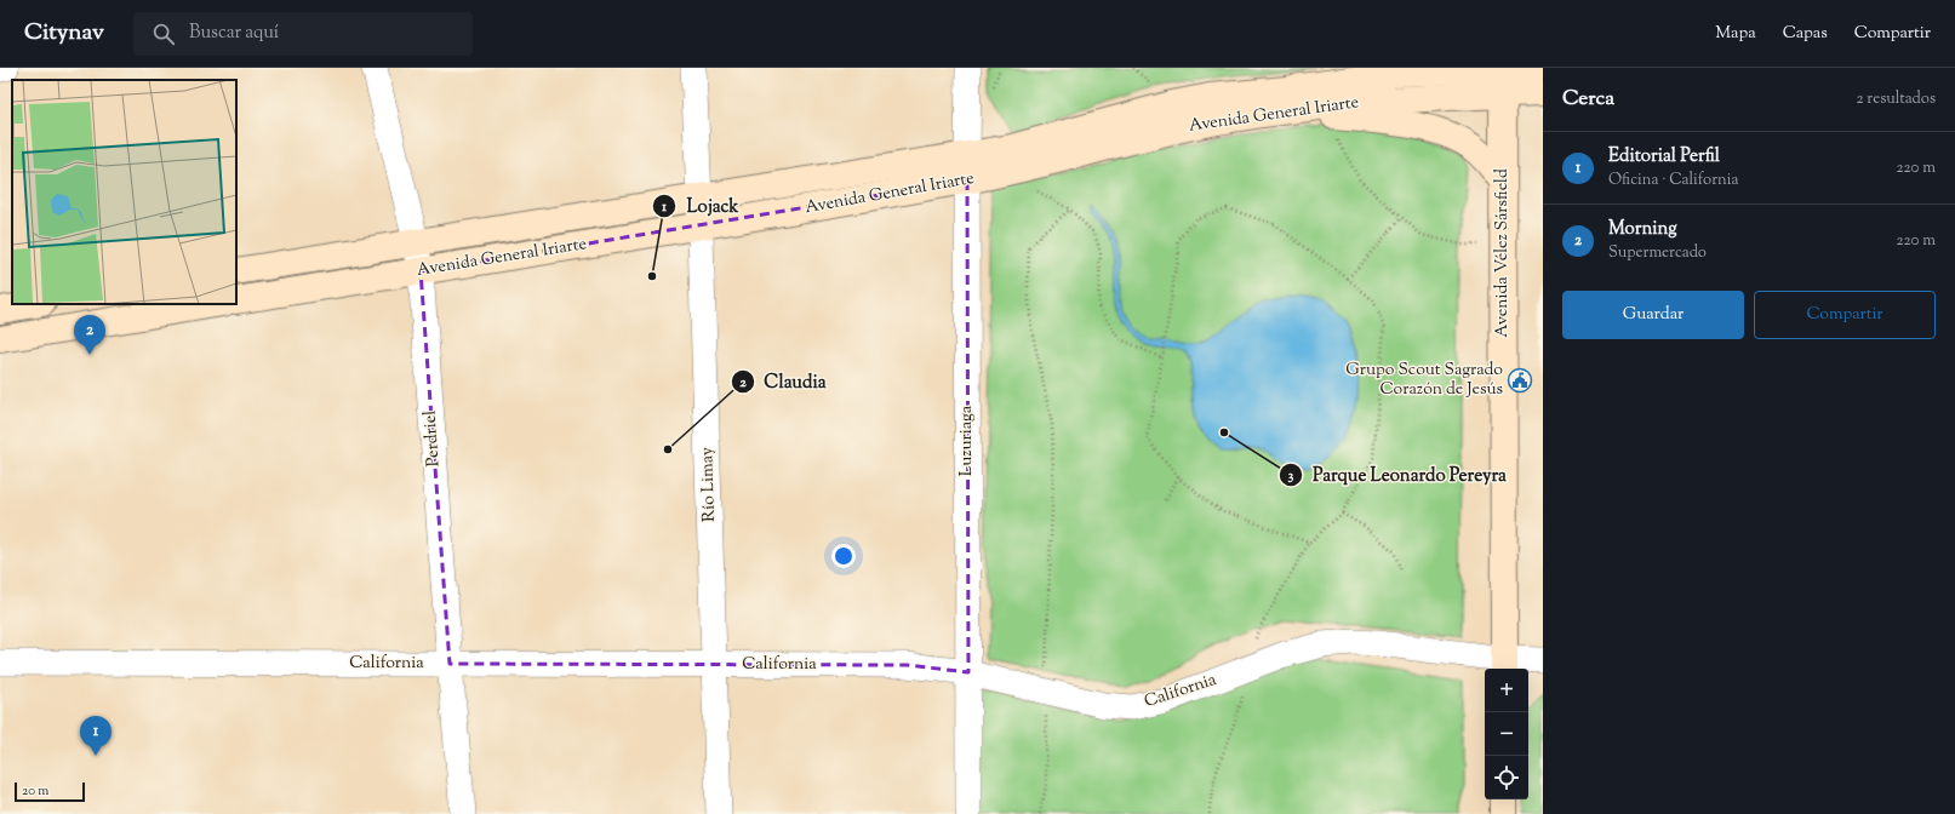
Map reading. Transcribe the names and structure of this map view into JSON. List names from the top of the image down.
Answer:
{
  "streets": {
    "main road": ["Avenida General Iriarte", "Avenida Vélez Sársfield"],
    "street": [
      "Perdriel",
      "Luzuriaga",
      "Río Limay",
      "California"
    ]
  },
  "crossings": [
    ["Avenida General Iriarte", "Avenida Vélez Sársfield"],
    ["Avenida General Iriarte", "Perdriel"],
    ["Avenida General Iriarte", "Luzuriaga"],
    ["Avenida General Iriarte", "Río Limay"],
    ["Avenida Vélez Sársfield", "California"],
    ["Perdriel", "California"],
    ["Luzuriaga", "California"],
    ["Río Limay", "California"]
  ],
  "places": {
    "other": ["Lojack", "Parque Leonardo Pereyra", "Claudia"],
    "public building": ["Grupo Scout Sagrado Corazón de Jesús"]
  },
  "scale_bar": "20 m",
  "page": {
    "header": "Citynav",
    "search": "Buscar aquí",
    "nav": ["Mapa", "Capas", "Compartir"],
    "heading": ["Cerca", "2 resultados"],
    "list": [
      {
        "mark": "1",
        "name": "Editorial Perfil",
        "note": "Oficina · California",
        "value": "220 m"
      },
      {
        "mark": "2",
        "name": "Morning",
        "note": "Supermercado",
        "value": "220 m"
      }
    ],
    "buttons": ["Guardar", "Compartir"],
    "pins": ["2", "1"],
    "map_buttons": ["+", "−"],
    "scale": "20 m"
  }
}
